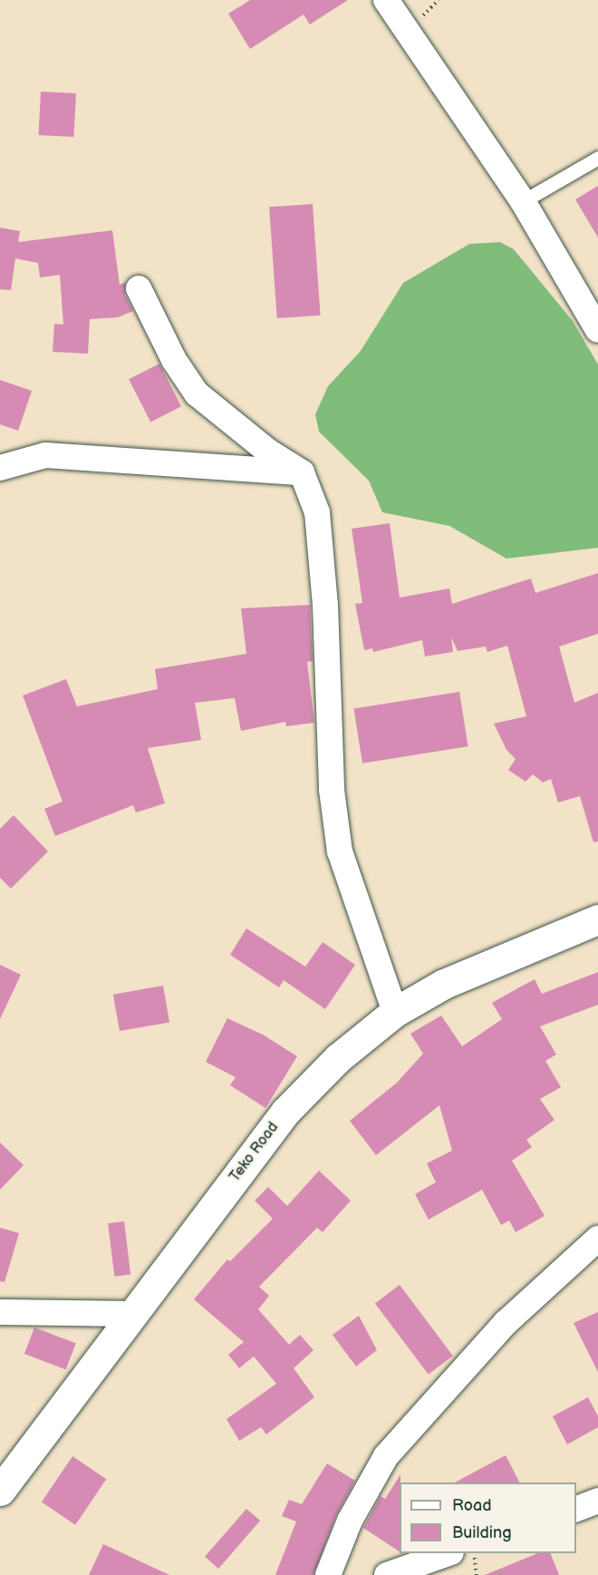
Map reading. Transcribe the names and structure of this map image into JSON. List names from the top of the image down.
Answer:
{
  "streets": {
    "street": ["Teko Road"]
  },
  "legend": ["Road", "Building"]
}
